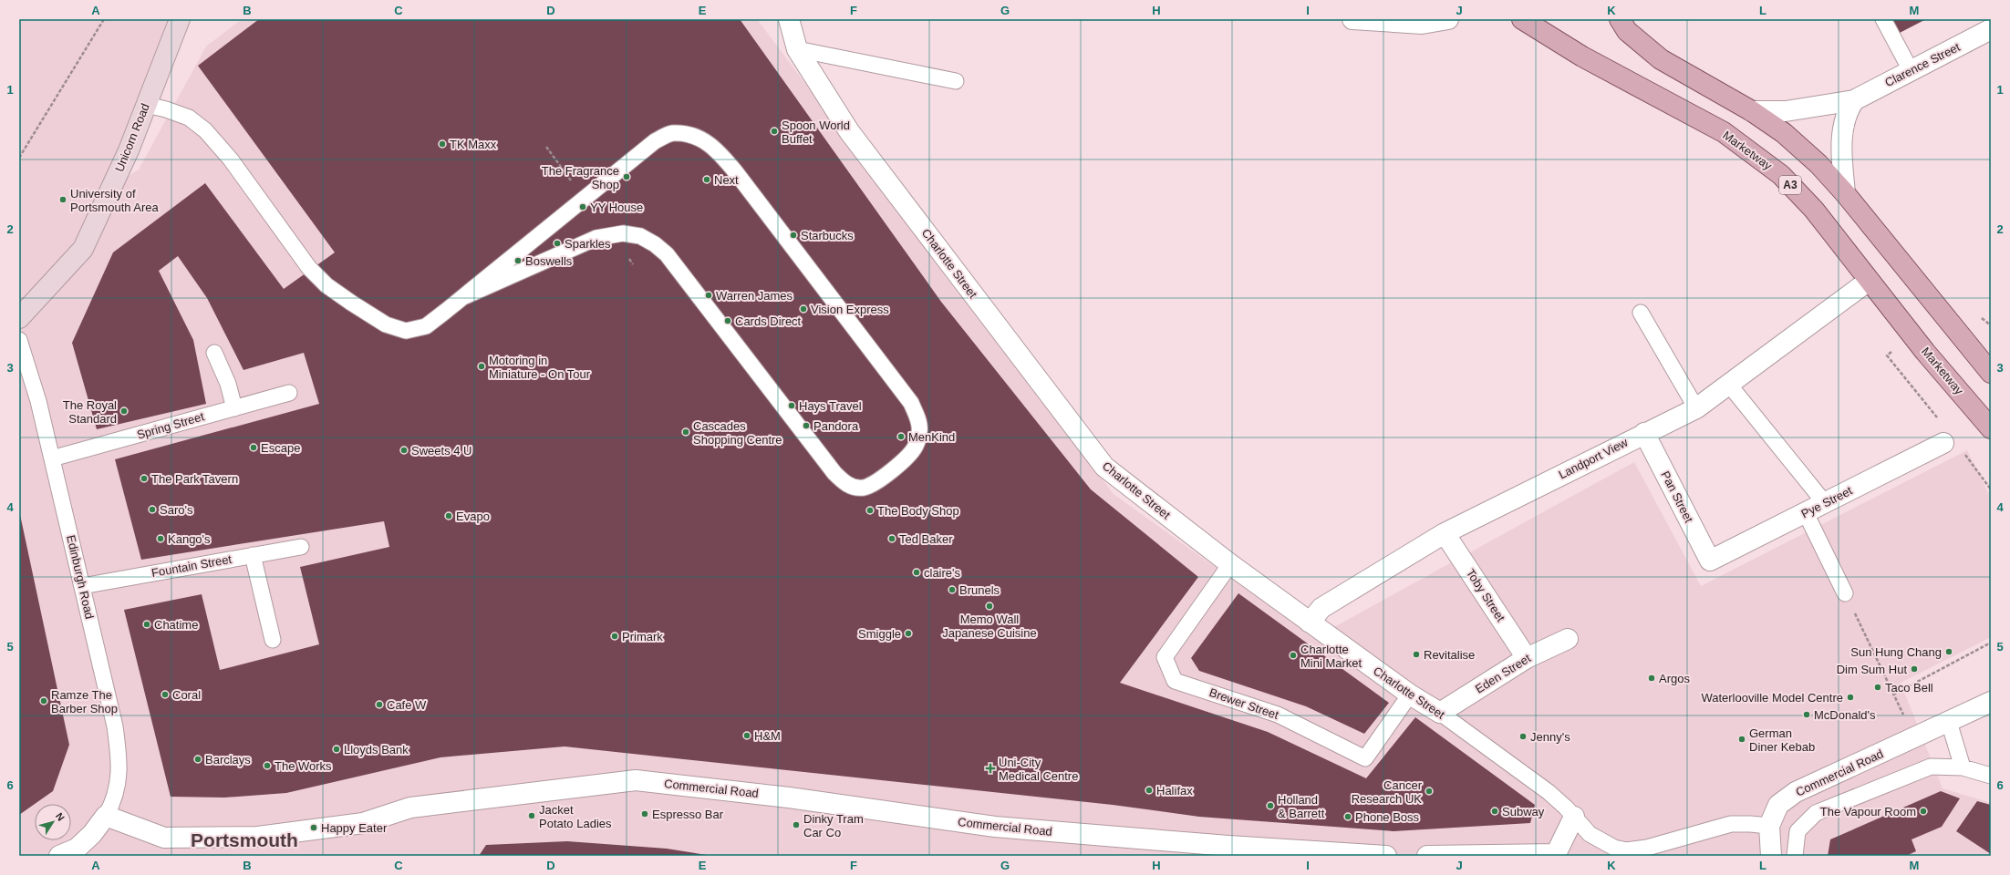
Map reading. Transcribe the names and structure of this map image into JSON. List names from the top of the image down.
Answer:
{
  "streets": {
    "main road": ["Marketway", "A3"],
    "street": [
      "Clarence Street",
      "Unicorn Road",
      "Charlotte Street",
      "Landport View",
      "Pan Street",
      "Pye Street",
      "Toby Street",
      "Eden Street",
      "Commercial Road"
    ],
    "lane": [
      "Spring Street",
      "Fountain Street",
      "Edinburgh Road",
      "Brewer Street"
    ]
  },
  "crossings": [
    ["Marketway", "Landport View"],
    ["Charlotte Street", "Landport View"],
    ["Charlotte Street", "Eden Street"],
    ["Charlotte Street", "Brewer Street"],
    ["Spring Street", "Edinburgh Road"],
    ["Landport View", "Pan Street"],
    ["Landport View", "Toby Street"],
    ["Pan Street", "Pye Street"],
    ["Fountain Street", "Edinburgh Road"],
    ["Edinburgh Road", "Commercial Road"],
    ["Toby Street", "Eden Street"]
  ],
  "districts": ["Portsmouth"],
  "places": {
    "other": [
      "Spoon World Buffet",
      "TK Maxx",
      "The Fragrance Shop",
      "Next",
      "University of Portsmouth Area",
      "YY House",
      "Starbucks",
      "Sparkles",
      "Boswells",
      "Warren James",
      "Vision Express",
      "Cards Direct",
      "Motoring in Miniature - On Tour",
      "Hays Travel",
      "The Royal Standard",
      "Pandora",
      "Cascades Shopping Centre",
      "MenKind",
      "Escape",
      "Sweets 4 U",
      "The Park Tavern",
      "Saro's",
      "The Body Shop",
      "Evapo",
      "Kango's",
      "Ted Baker",
      "claire's",
      "Brunels",
      "Memo Wall Japanese Cuisine",
      "Chatime",
      "Smiggle",
      "Primark",
      "Sun Hung Chang",
      "Revitalise",
      "Charlotte Mini Market",
      "Dim Sum Hut",
      "Argos",
      "Taco Bell",
      "Coral",
      "Waterlooville Model Centre",
      "Ramze The Barber Shop",
      "Cafe W",
      "McDonald's",
      "H&M",
      "Jenny's",
      "German Diner Kebab",
      "Lloyds Bank",
      "Barclays",
      "The Works",
      "Halifax",
      "Cancer Research UK",
      "Holland & Barrett",
      "Subway",
      "The Vapour Room",
      "Espresso Bar",
      "Jacket Potato Ladies",
      "Phone Boss",
      "Dinky Tram Car Co",
      "Happy Eater"
    ],
    "health": ["Uni-City Medical Centre"]
  },
  "north": "top right",
  "grid": {
    "columns": [
      "A",
      "B",
      "C",
      "D",
      "E",
      "F",
      "G",
      "H",
      "I",
      "J",
      "K",
      "L",
      "M"
    ],
    "rows": [
      "1",
      "2",
      "3",
      "4",
      "5",
      "6"
    ]
  }
}
